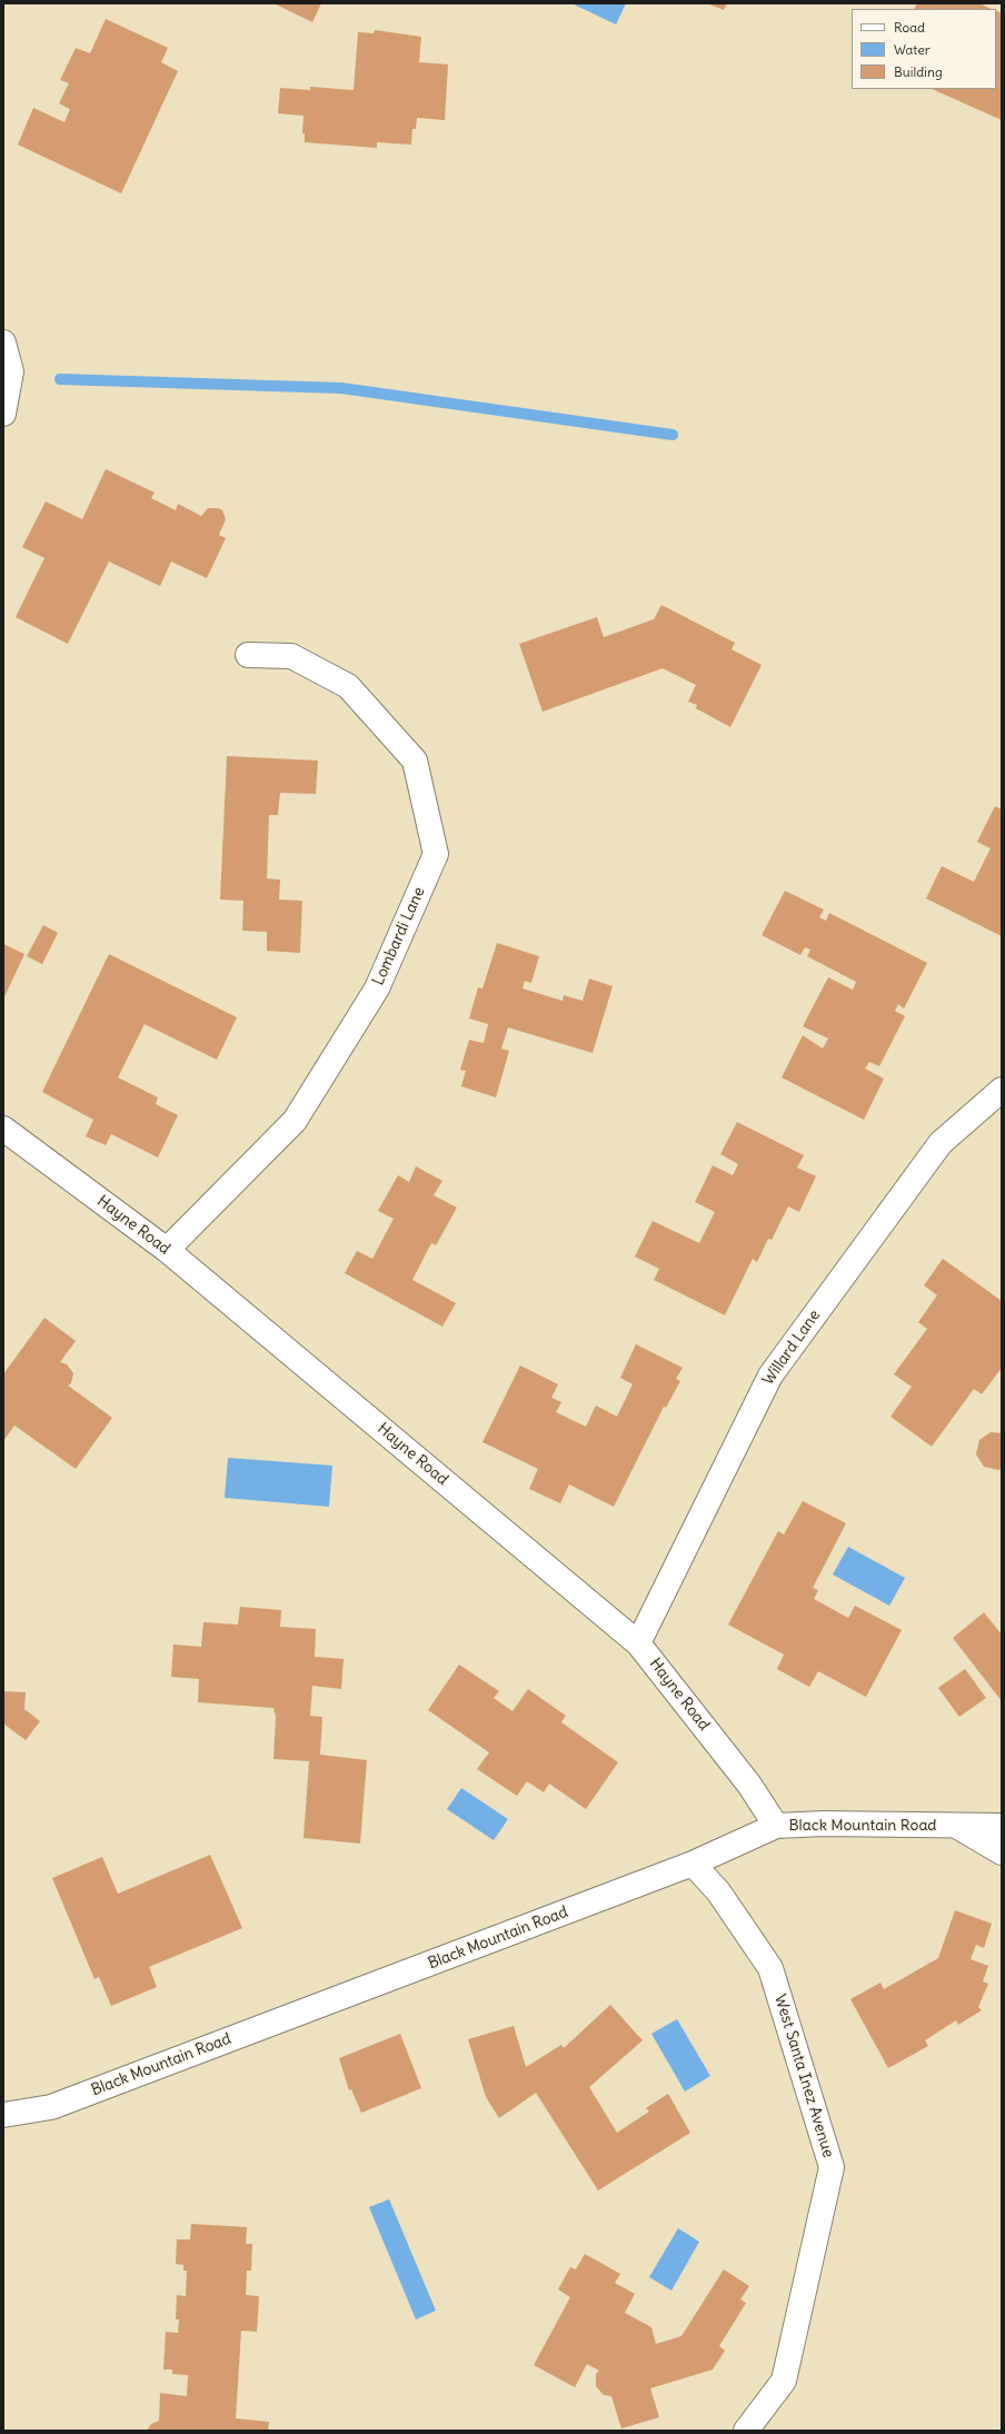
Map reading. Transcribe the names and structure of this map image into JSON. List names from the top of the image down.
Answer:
{
  "streets": {
    "street": [
      "Lombardi Lane",
      "Hayne Road",
      "Willard Lane",
      "Black Mountain Road",
      "West Santa Inez Avenue"
    ]
  },
  "crossings": [
    ["Lombardi Lane", "Hayne Road"],
    ["Hayne Road", "Willard Lane"],
    ["Hayne Road", "Black Mountain Road"],
    ["Black Mountain Road", "West Santa Inez Avenue"]
  ],
  "legend": ["Road", "Water", "Building"]
}
